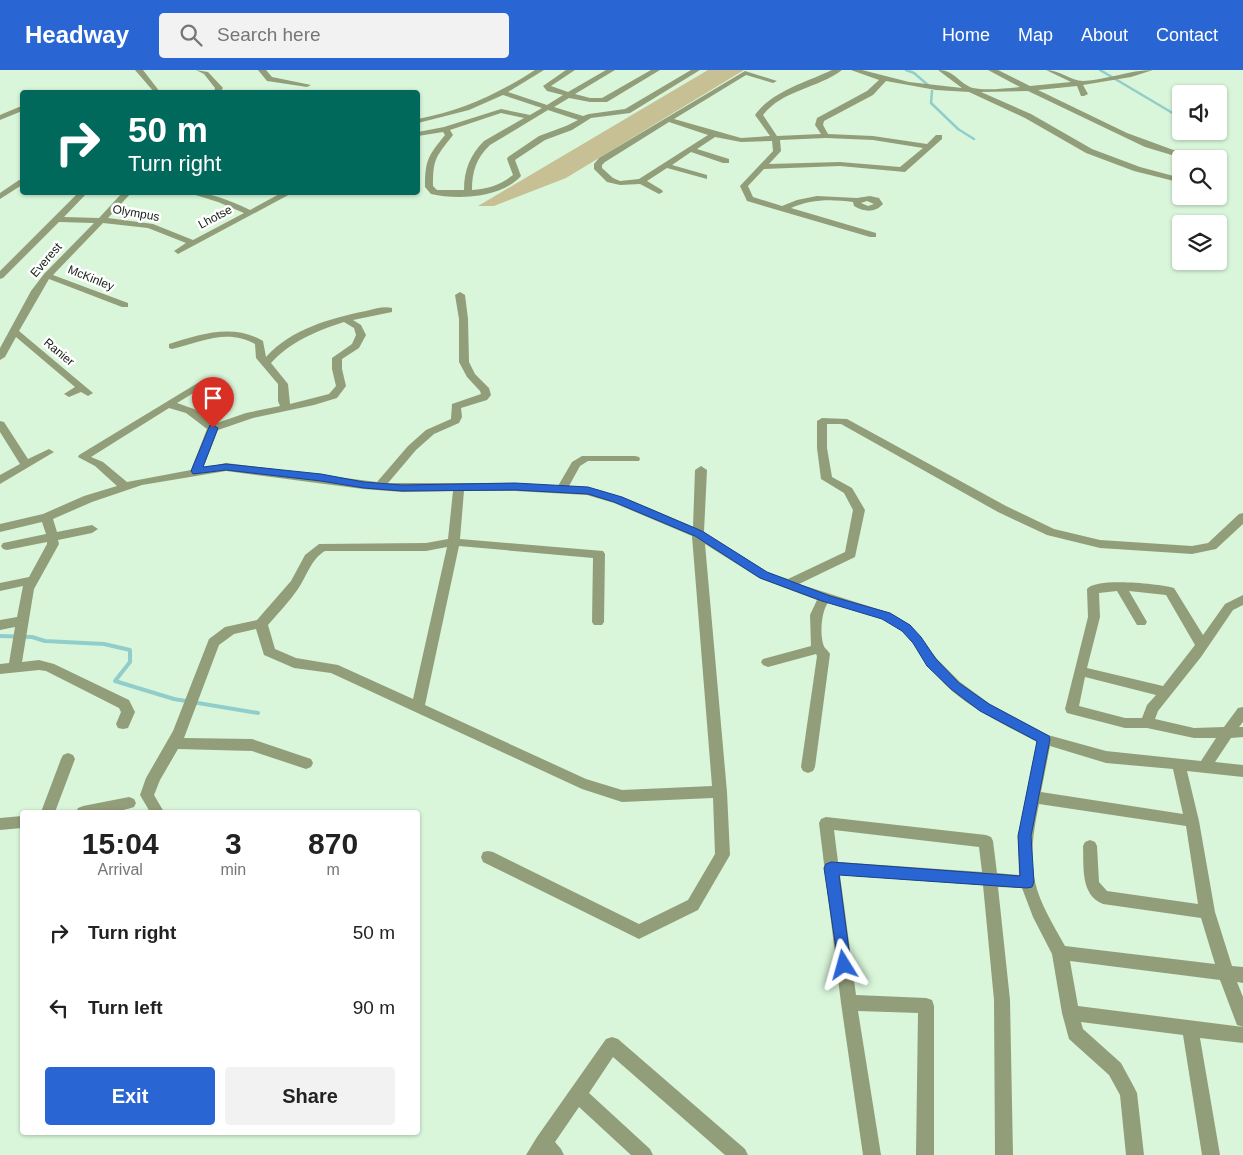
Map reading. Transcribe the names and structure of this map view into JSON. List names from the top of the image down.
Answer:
{
  "streets": {
    "street": [
      "Olympus",
      "Lhotse",
      "Everest",
      "McKinley",
      "Ranier"
    ]
  },
  "crossings": [
    ["Olympus", "Lhotse"],
    ["Olympus", "Everest"],
    ["Everest", "McKinley"],
    ["Everest", "Ranier"]
  ],
  "page": {
    "header": "Headway",
    "search": "Search here",
    "nav": [
      "Home",
      "Map",
      "About",
      "Contact"
    ],
    "turn": ["50 m", "Turn right"],
    "eta": [
      "15:04",
      "Arrival",
      "3",
      "min",
      "870",
      "m"
    ],
    "list": [
      {
        "name": "Turn right",
        "value": "50 m"
      },
      {
        "name": "Turn left",
        "value": "90 m"
      }
    ],
    "buttons": ["Exit", "Share"]
  }
}
